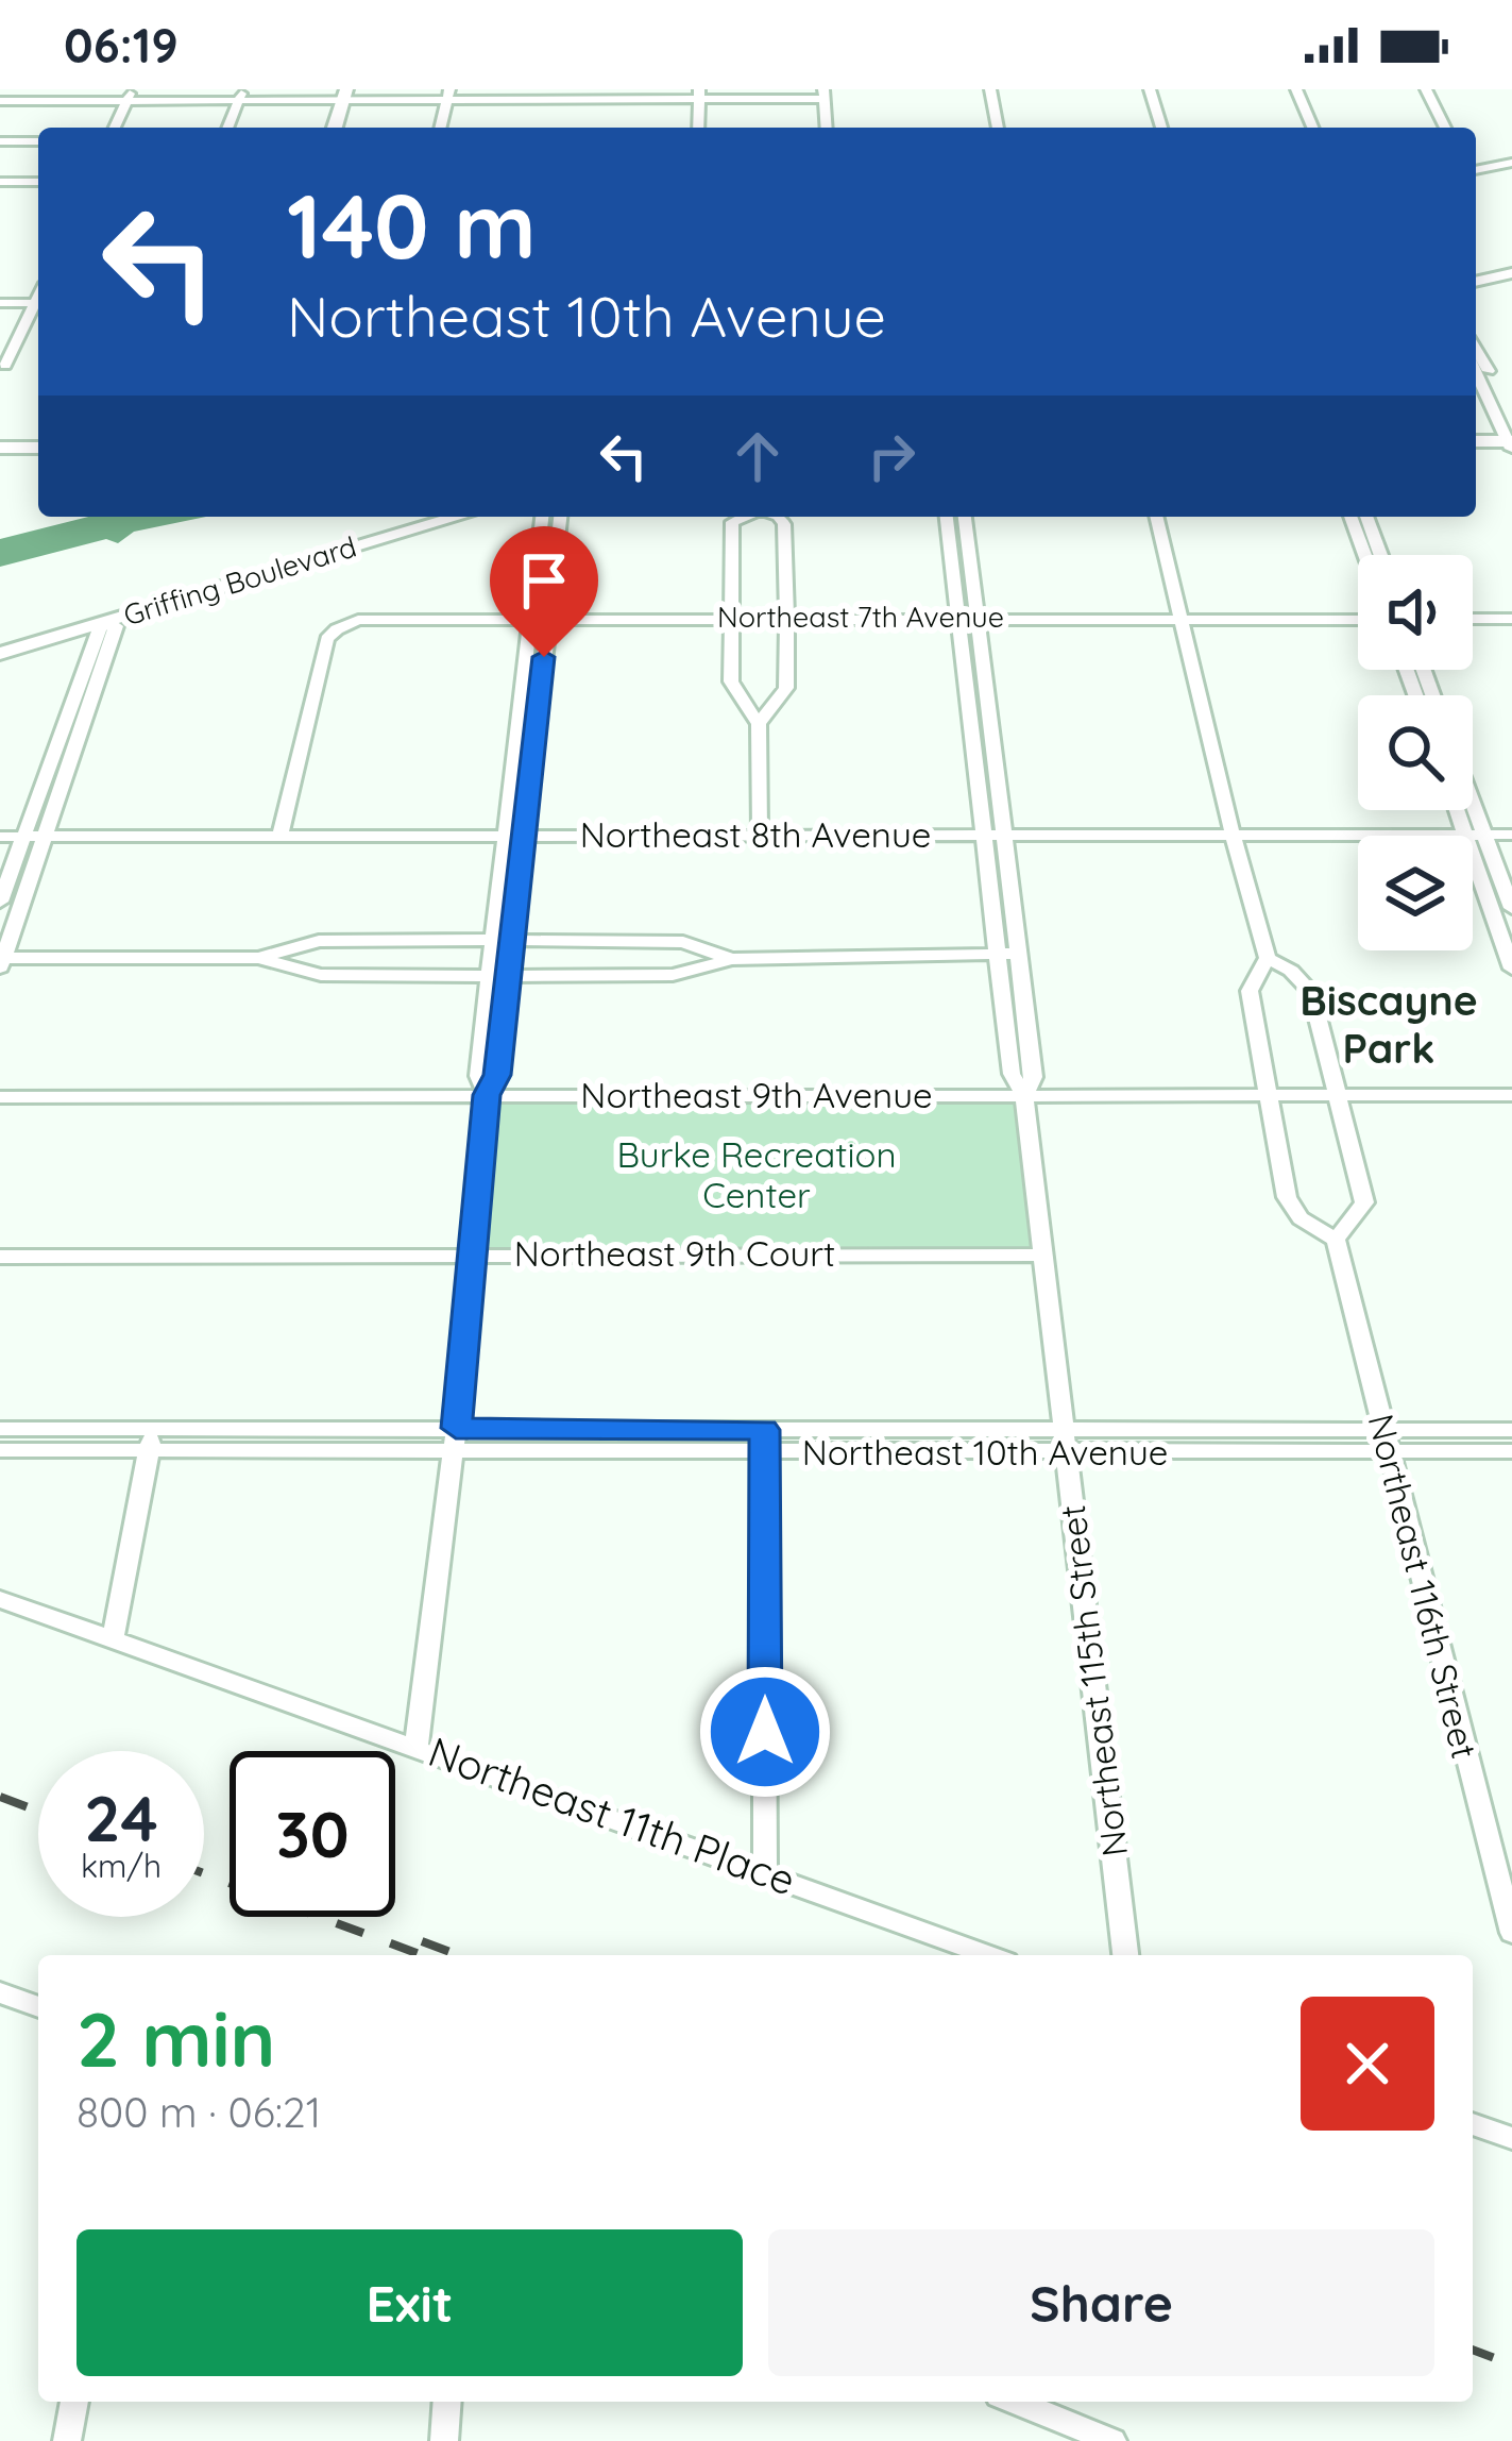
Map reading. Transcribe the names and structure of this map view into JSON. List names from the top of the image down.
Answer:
{
  "streets": {
    "street": [
      "Griffing Boulevard",
      "Northeast 7th Avenue",
      "Northeast 8th Avenue",
      "Northeast 9th Avenue",
      "Northeast 9th Court",
      "Northeast 10th Avenue",
      "Northeast 116th Street",
      "Northeast 115th Street",
      "Northeast 11th Place"
    ]
  },
  "crossings": [
    ["Northeast 7th Avenue", "Northeast 8th Avenue"],
    ["Northeast 7th Avenue", "Northeast 115th Street"],
    ["Northeast 8th Avenue", "Northeast 115th Street"],
    ["Northeast 9th Avenue", "Northeast 115th Street"],
    ["Northeast 9th Court", "Northeast 115th Street"],
    ["Northeast 10th Avenue", "Northeast 116th Street"],
    ["Northeast 10th Avenue", "Northeast 115th Street"]
  ],
  "districts": ["Biscayne Park"],
  "parks": ["Burke Recreation Center"],
  "page": {
    "status": "06:19",
    "turn": ["140 m", "Northeast 10th Avenue"],
    "speed": "24 km/h",
    "limit": "30",
    "heading": ["2 min", "800 m · 06:21"],
    "buttons": ["Exit", "Share"]
  }
}
